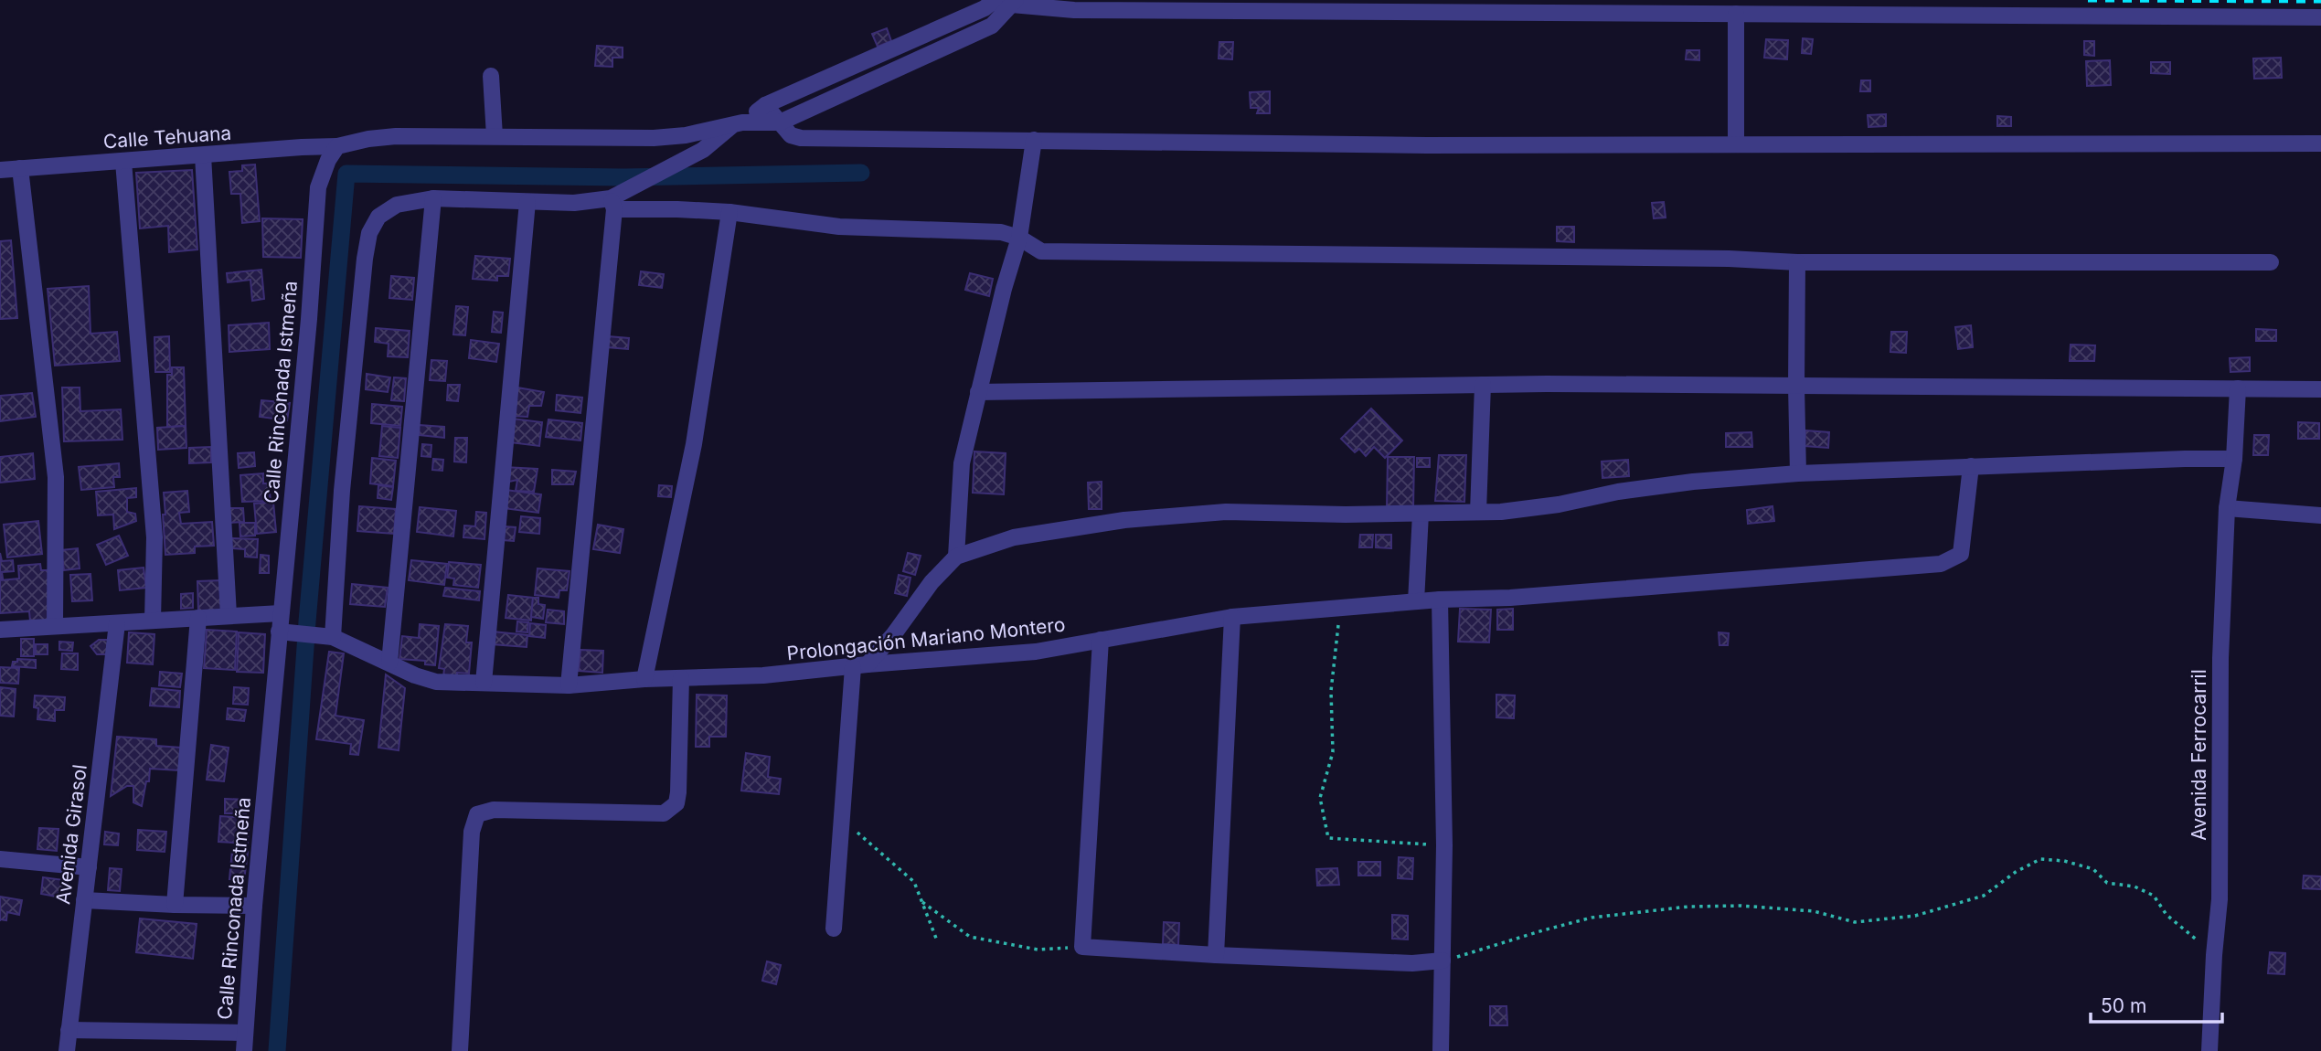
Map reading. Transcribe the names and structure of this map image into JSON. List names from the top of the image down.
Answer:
{
  "streets": {
    "street": [
      "Calle Tehuana",
      "Calle Rinconada Istmeña",
      "Prolongación Mariano Montero",
      "Avenida Ferrocarril",
      "Avenida Girasol"
    ]
  },
  "crossings": [
    ["Calle Tehuana", "Calle Rinconada Istmeña"],
    ["Calle Rinconada Istmeña", "Prolongación Mariano Montero"]
  ],
  "scale_bar": "50 m"
}
